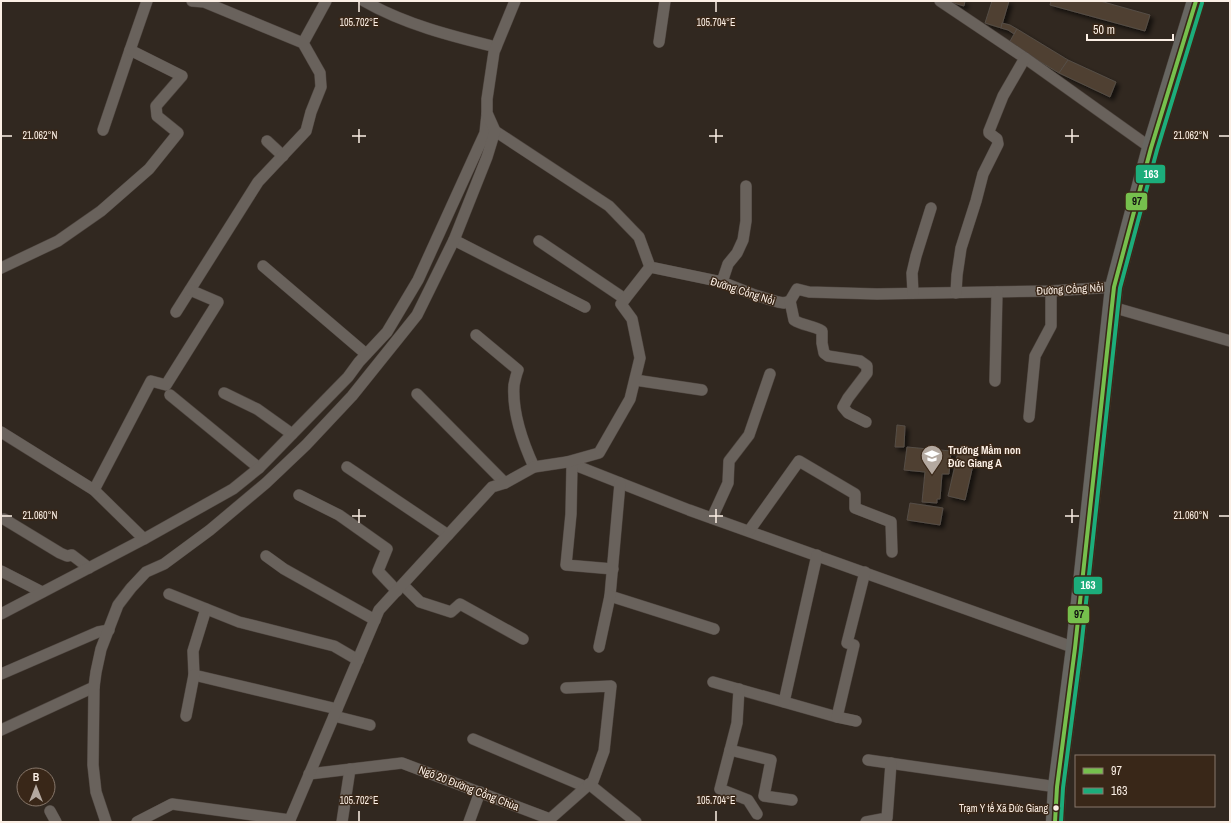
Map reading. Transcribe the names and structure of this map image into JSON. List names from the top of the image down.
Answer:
{
  "streets": {
    "street": ["Đường Cổng Nổi", "Ngõ 20 Đường Cổng Chùa"]
  },
  "places": {
    "school or university": ["Trường Mầm non Đức Giang A"],
    "other": ["Trạm Y tế Xã Đức Giang"]
  },
  "lines": ["transit line 97", "transit line 163"],
  "legend": ["97", "163"],
  "scale_bar": "50 m",
  "north": "top",
  "coordinates": [
    "105.702°E",
    "105.704°E",
    "21.062°N",
    "21.060°N"
  ]
}
